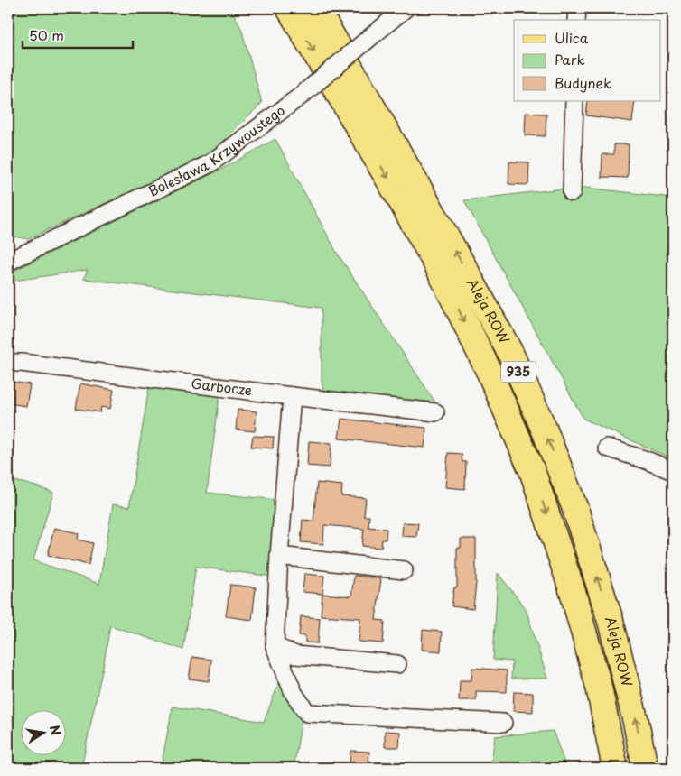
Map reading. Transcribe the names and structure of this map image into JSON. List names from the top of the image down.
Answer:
{
  "streets": {
    "main road": ["Aleja ROW", "935"],
    "street": ["Bolesława Krzywoustego", "Garbocze"]
  },
  "legend": ["Ulica", "Park", "Budynek"],
  "scale_bar": "50 m",
  "north": "right"
}
